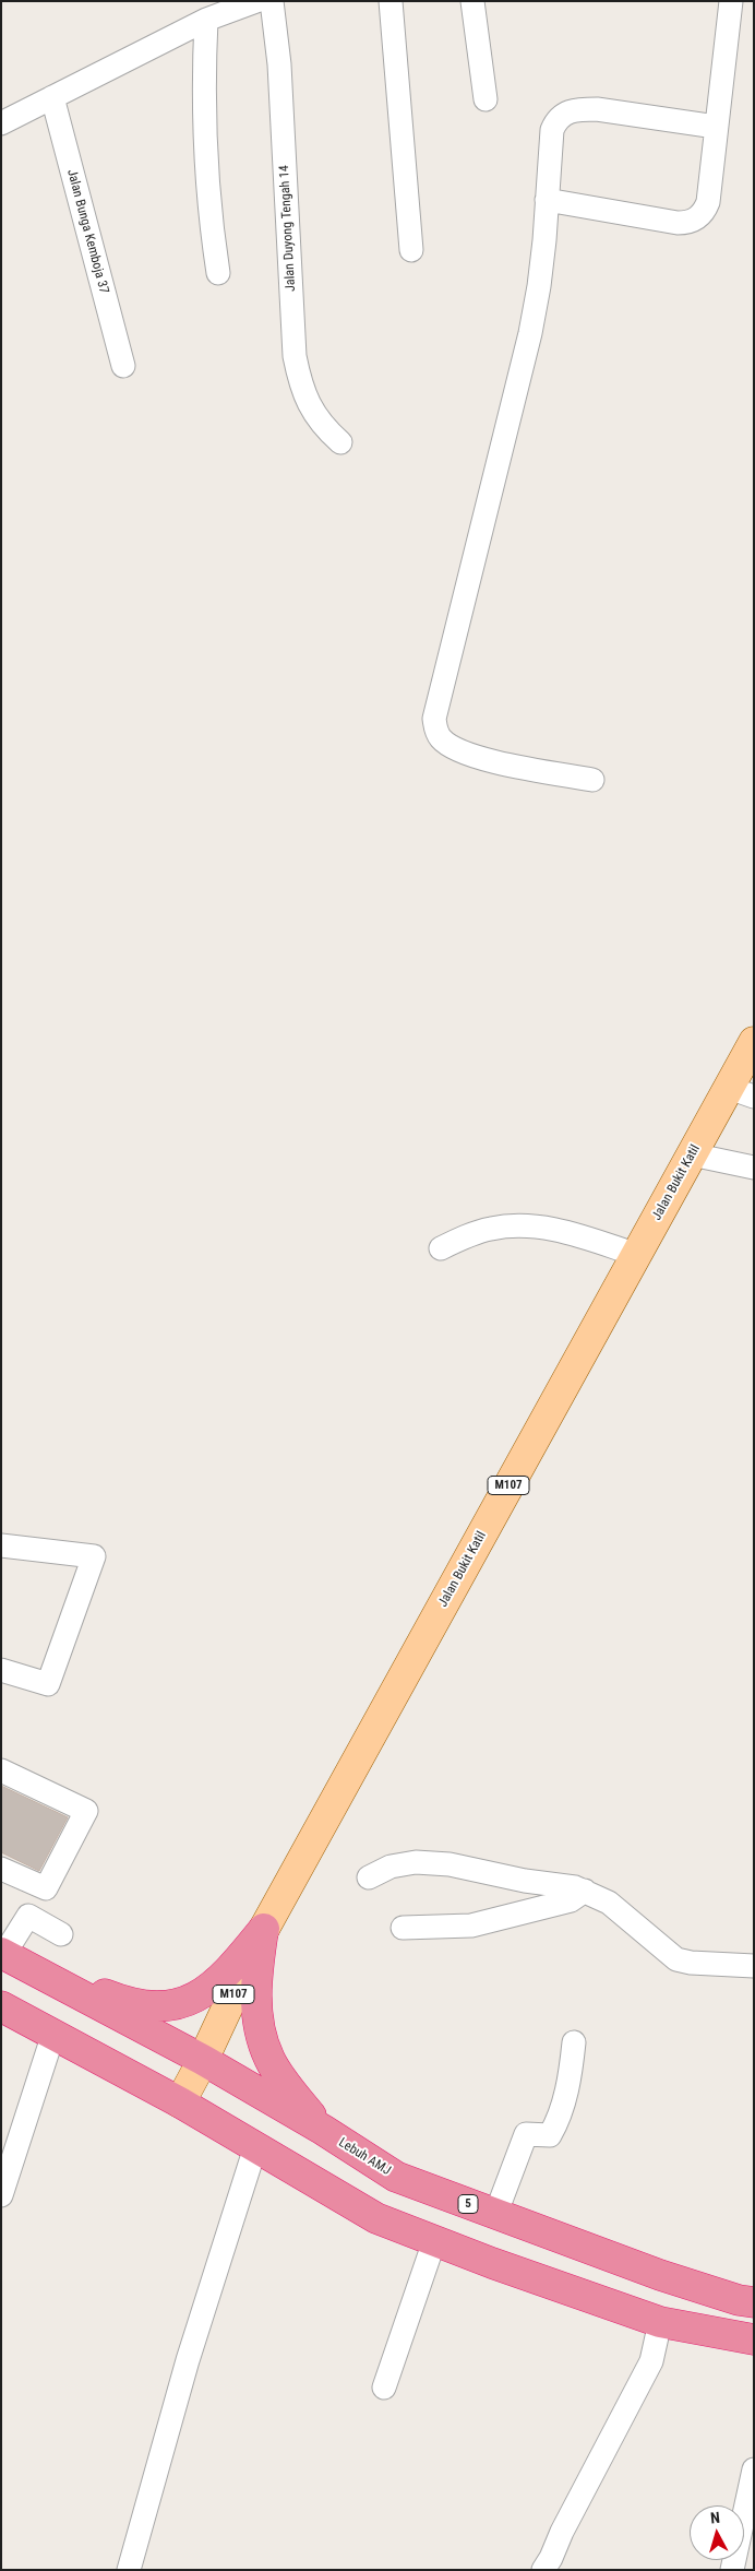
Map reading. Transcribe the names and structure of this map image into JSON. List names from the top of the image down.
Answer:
{
  "streets": {
    "highway": ["Lebuh AMJ", "5"],
    "main road": ["Jalan Bukit Katil", "M107"],
    "street": ["Jalan Duyong Tengah 14", "Jalan Bunga Kemboja 37"]
  },
  "crossings": [
    ["Jalan Bukit Katil", "Lebuh AMJ"]
  ],
  "north": "top"
}
